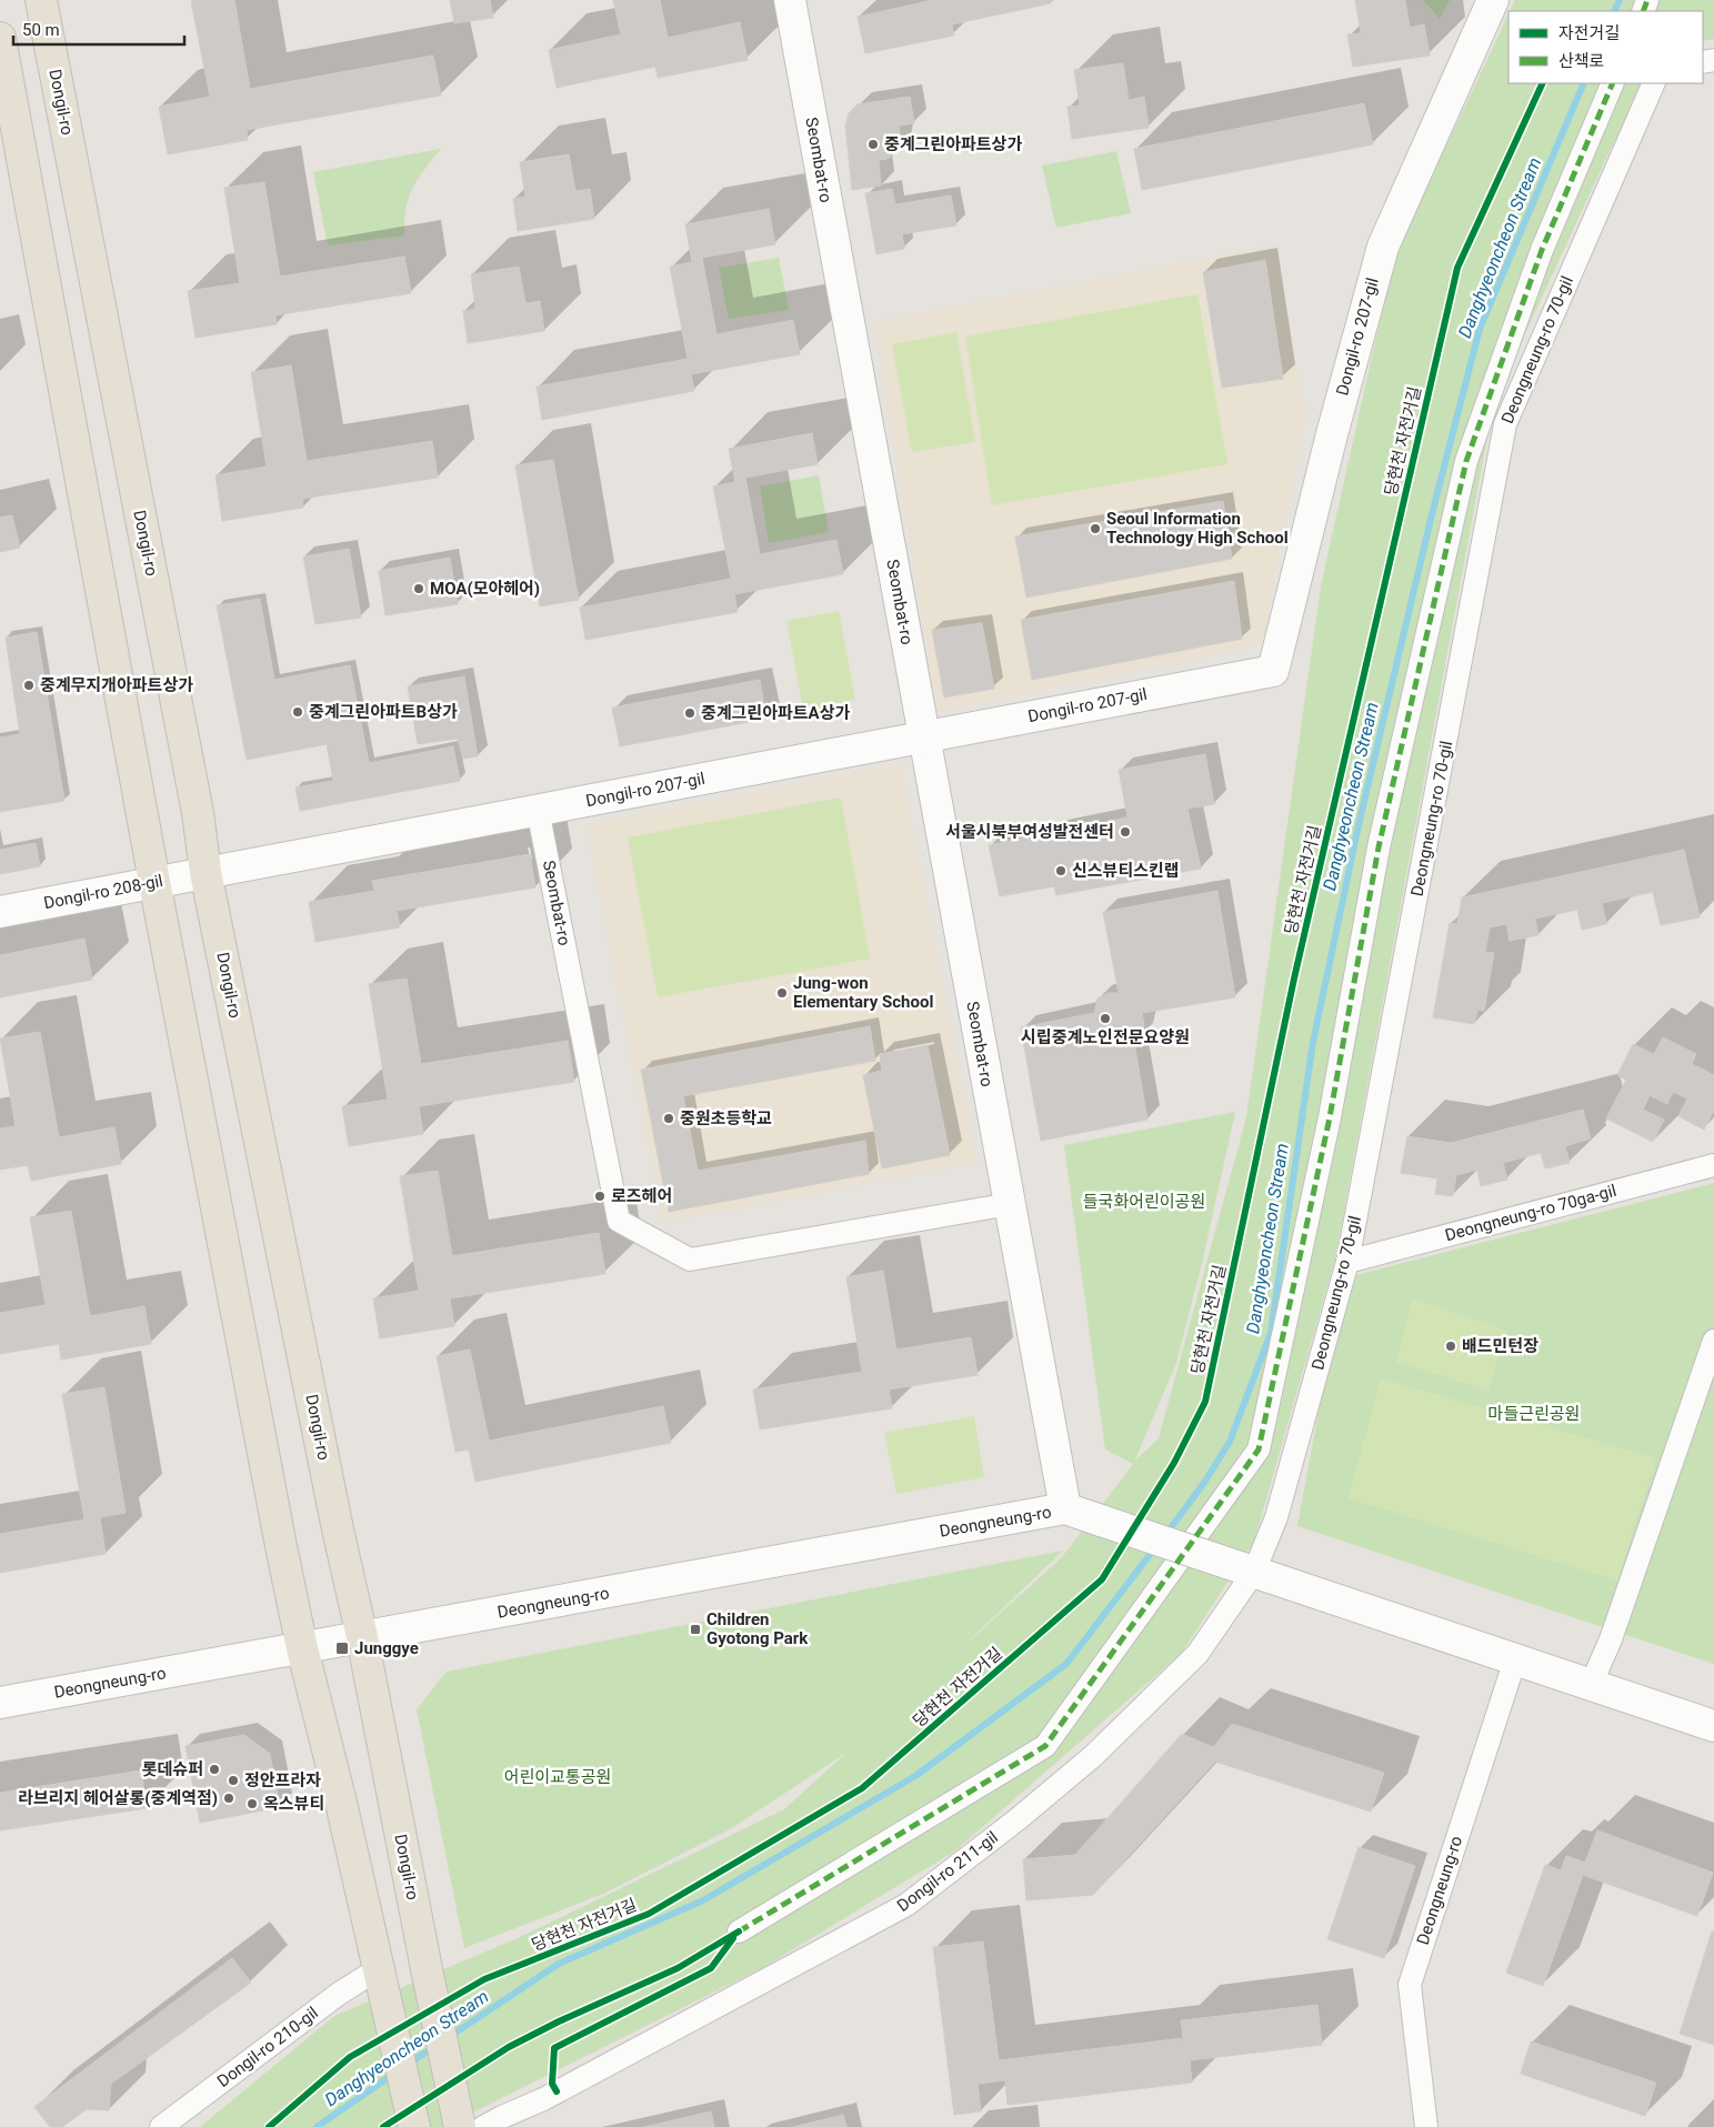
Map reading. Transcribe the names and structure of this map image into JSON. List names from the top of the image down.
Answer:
{
  "streets": {
    "main road": [
      "Dongil-ro",
      "Seombat-ro",
      "Dongil-ro 207-gil",
      "Dongil-ro 208-gil",
      "Deongneung-ro"
    ],
    "street": [
      "Deongneung-ro 70-gil",
      "Deongneung-ro 70ga-gil",
      "Dongil-ro 211-gil",
      "Dongil-ro 210-gil"
    ],
    "cycle path": ["당현천 자전거길"]
  },
  "crossings": [
    ["Dongil-ro", "Dongil-ro 207-gil"],
    ["Dongil-ro", "Dongil-ro 208-gil"],
    ["Dongil-ro", "Deongneung-ro"],
    ["Seombat-ro", "Dongil-ro 207-gil"],
    ["Seombat-ro", "Deongneung-ro"],
    ["Dongil-ro 207-gil", "Dongil-ro 208-gil"],
    ["Deongneung-ro 70-gil", "Deongneung-ro 70ga-gil"],
    ["Deongneung-ro 70-gil", "Deongneung-ro"],
    ["Deongneung-ro 70-gil", "Dongil-ro 211-gil"],
    ["Deongneung-ro", "Dongil-ro 211-gil"]
  ],
  "water": ["Danghyeoncheon Stream"],
  "parks": ["들국화어린이공원", "마들근린공원", "어린이교통공원"],
  "places": {
    "other": [
      "중계그린아파트상가",
      "Seoul Information Technology High School",
      "MOA(모아헤어)",
      "중계무지개아파트상가",
      "중계그린아파트B상가",
      "중계그린아파트A상가",
      "서울시북부여성발전센터",
      "신스뷰티스킨랩",
      "Jung-won Elementary School",
      "시립중계노인전문요양원",
      "중원초등학교",
      "로즈헤어",
      "배드민턴장",
      "롯데슈퍼",
      "정안프라자",
      "라브리지 헤어살롱(중계역점)",
      "옥스뷰티"
    ],
    "transit": ["Children Gyotong Park", "Junggye"]
  },
  "legend": ["자전거길", "산책로"],
  "scale_bar": "50 m"
}
